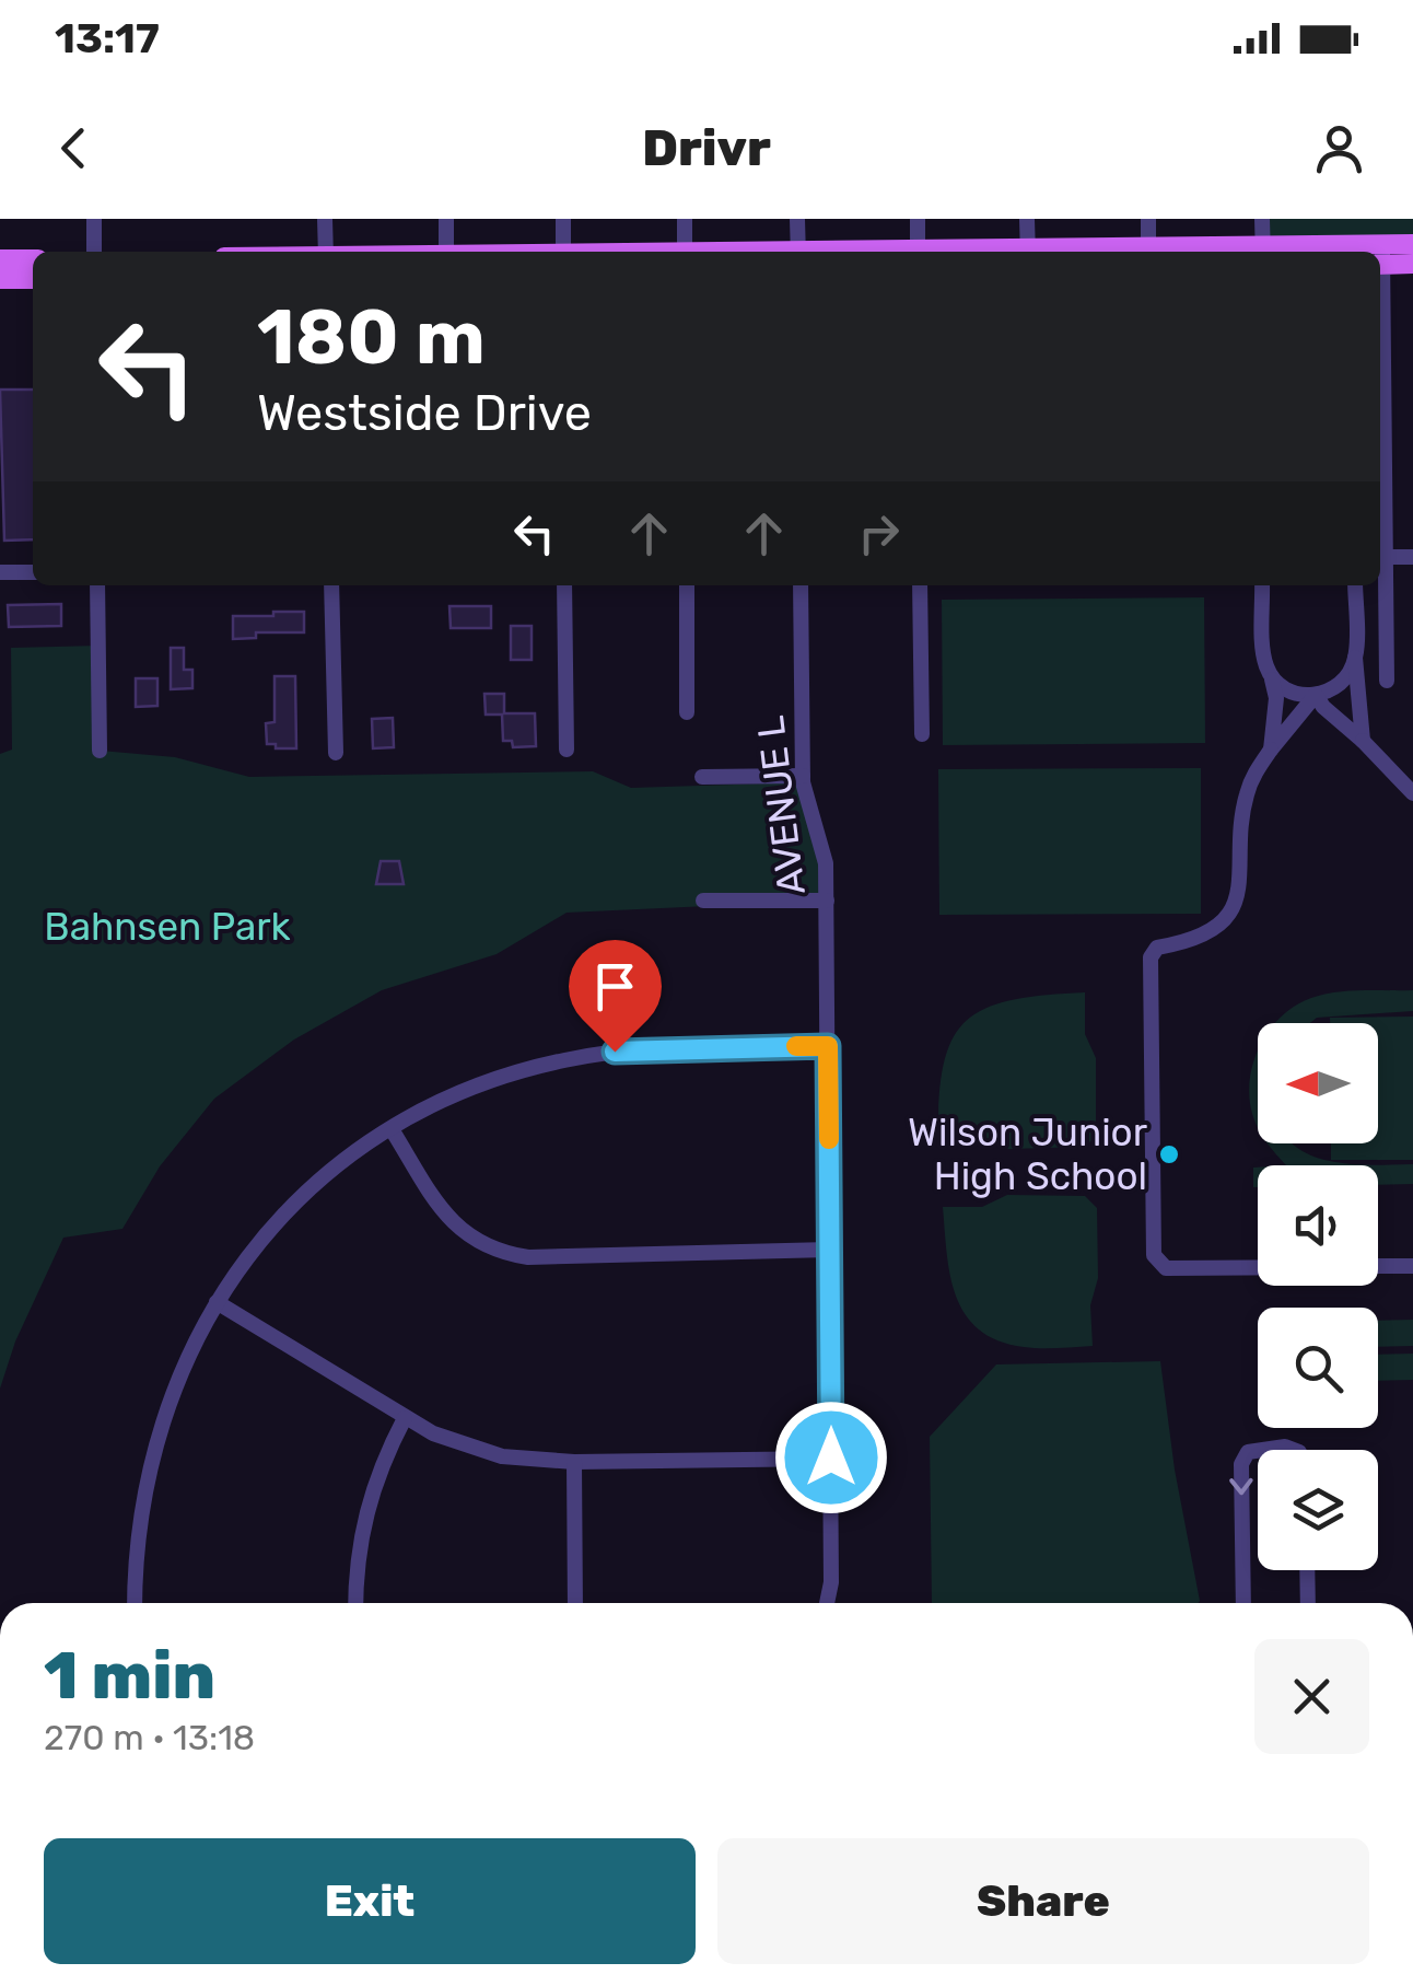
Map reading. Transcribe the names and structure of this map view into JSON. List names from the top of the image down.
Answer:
{
  "streets": {
    "street": ["AVENUE L"]
  },
  "parks": ["Bahnsen Park"],
  "places": ["Wilson Junior High School"],
  "north": "left",
  "page": {
    "status": "13:17",
    "header": "Drivr",
    "turn": ["180 m", "Westside Drive"],
    "heading": ["1 min", "270 m · 13:18"],
    "buttons": ["Exit", "Share"]
  }
}
